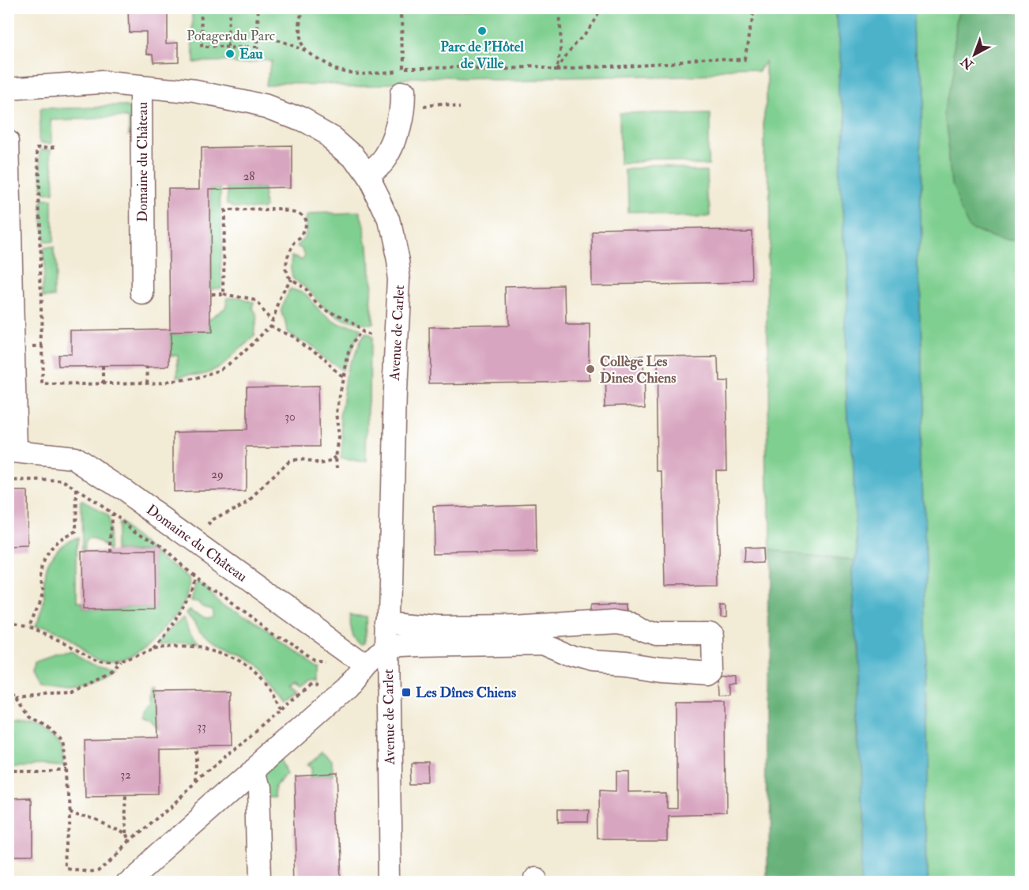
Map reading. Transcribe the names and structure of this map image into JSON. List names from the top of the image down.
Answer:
{
  "streets": {
    "street": ["Domaine du Château", "Avenue de Carlet"]
  },
  "crossings": [
    ["Domaine du Château", "Avenue de Carlet"]
  ],
  "parks": ["Potager du Parc"],
  "places": {
    "other": ["Parc de l'Hôtel de Ville", "Eau", "Collège Les Dines Chiens"],
    "transit": ["Les Dînes Chiens"]
  },
  "house_numbers": [
    "28",
    "30",
    "29",
    "33",
    "32"
  ],
  "north": "bottom left"
}
